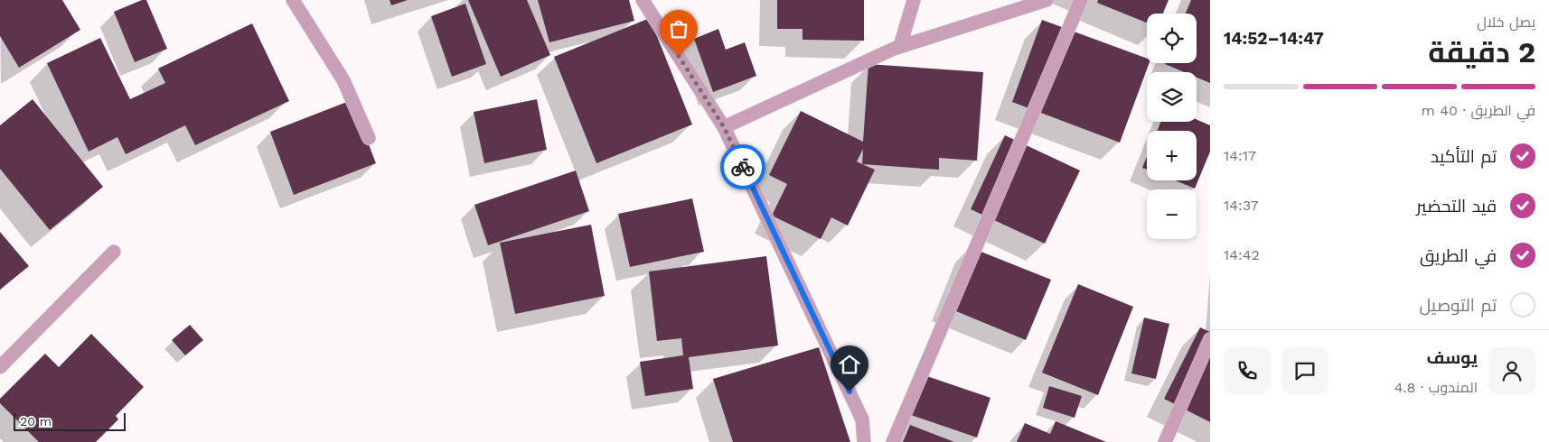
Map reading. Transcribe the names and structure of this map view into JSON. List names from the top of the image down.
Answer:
{
  "scale_bar": "20 m",
  "page": {
    "heading": ["2 دقيقة", "يصل خلال", "14:47–14:52"],
    "panel": ["يوسف", "المندوب · 4.8"],
    "map_buttons": ["+", "−"],
    "bar": "في الطريق · 40 m",
    "list": [
      ["تم التأكيد", "14:17"],
      ["قيد التحضير", "14:37"],
      ["في الطريق", "14:42"],
      "تم التوصيل"
    ],
    "scale": "20 m"
  }
}
